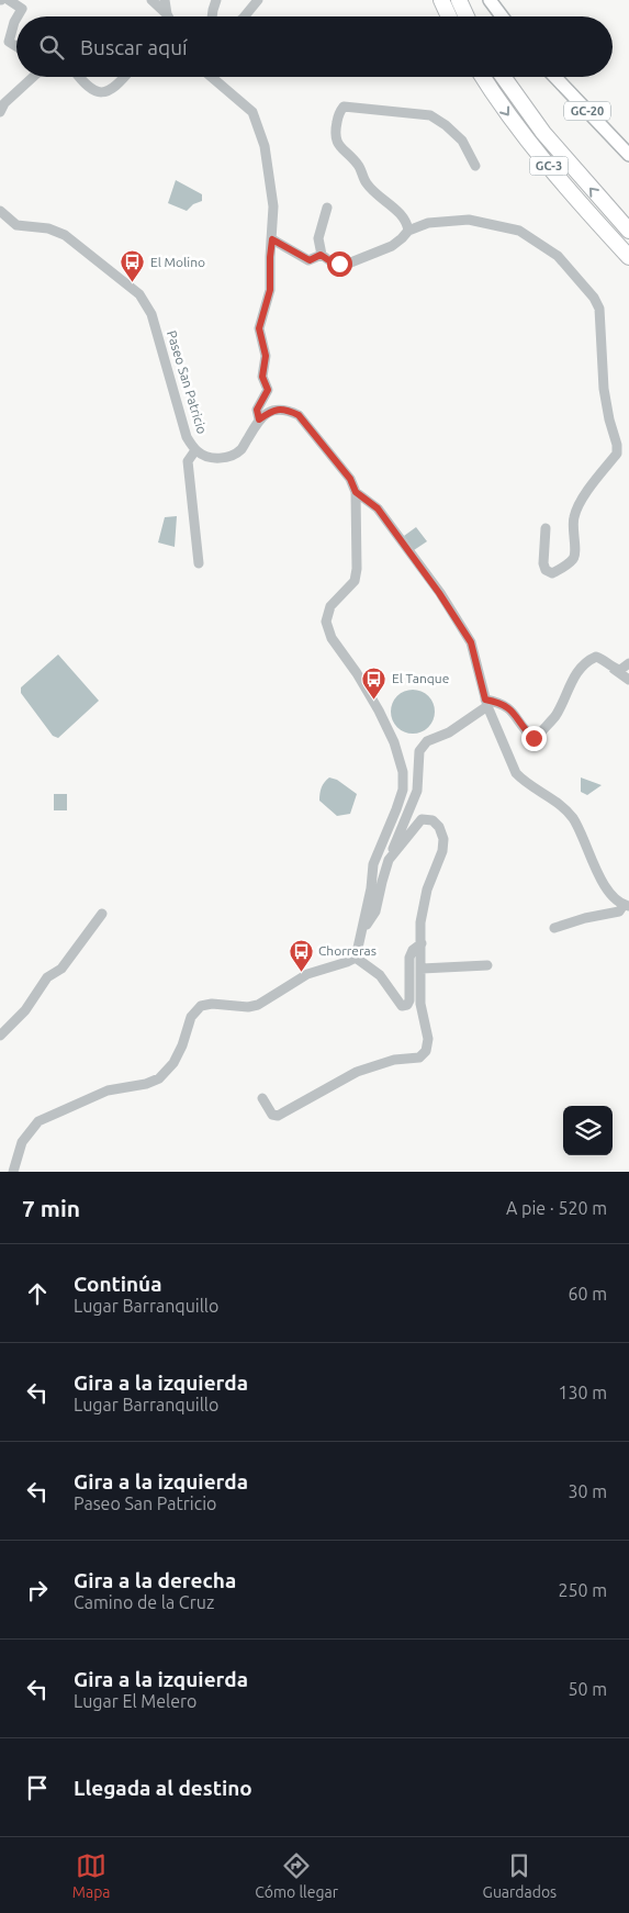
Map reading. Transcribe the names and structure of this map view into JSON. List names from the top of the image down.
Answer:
{
  "streets": {
    "highway": ["GC-3"],
    "main road": ["GC-20"],
    "street": ["Paseo San Patricio"]
  },
  "places": {
    "bus stop": ["El Molino", "El Tanque", "Chorreras"]
  },
  "page": {
    "search": "Buscar aquí",
    "heading": ["7 min", "A pie · 520 m"],
    "list": [
      ["Continúa", "Lugar Barranquillo", "60 m"],
      ["Gira a la izquierda", "Lugar Barranquillo", "130 m"],
      ["Gira a la izquierda", "Paseo San Patricio", "30 m"],
      ["Gira a la derecha", "Camino de la Cruz", "250 m"],
      ["Gira a la izquierda", "Lugar El Melero", "50 m"],
      "Llegada al destino"
    ],
    "nav": ["Mapa", "Cómo llegar", "Guardados"]
  }
}
